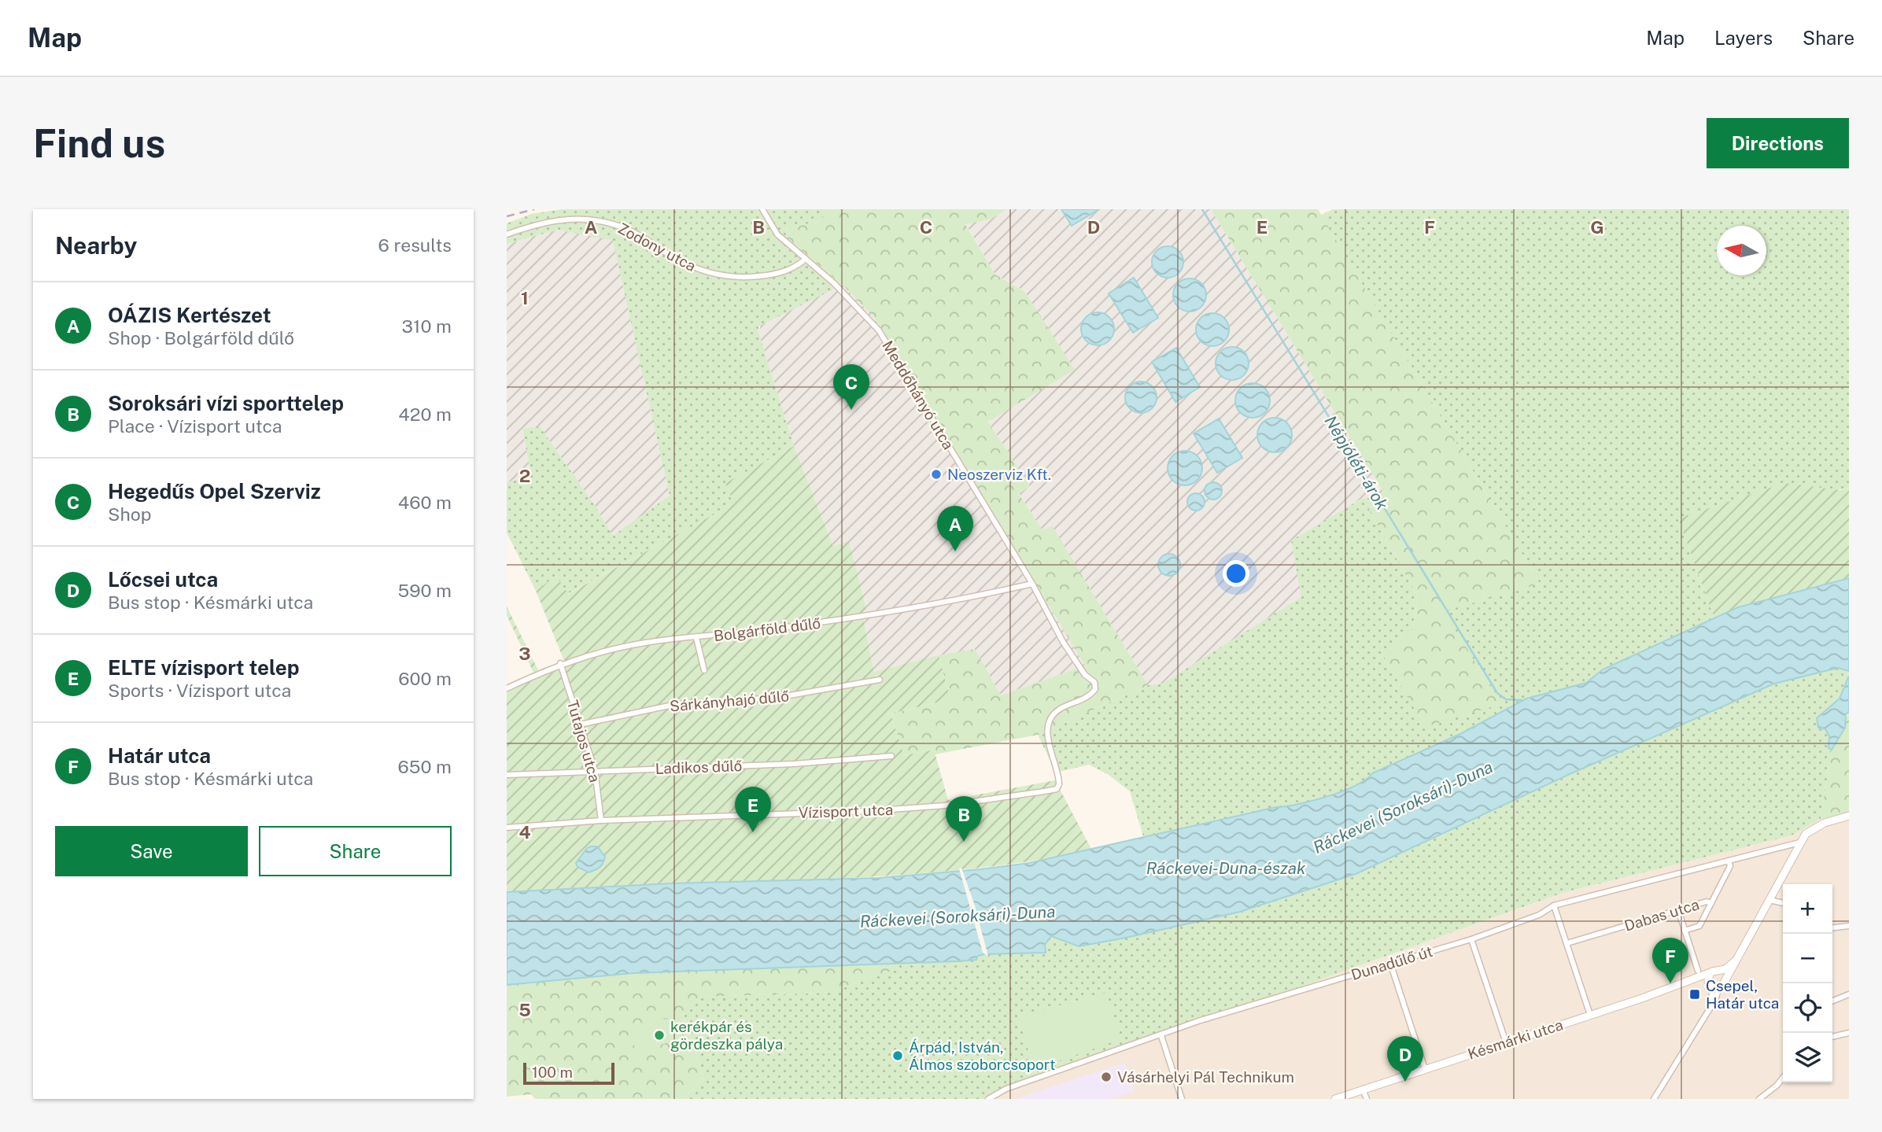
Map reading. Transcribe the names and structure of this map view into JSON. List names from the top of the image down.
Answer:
{
  "streets": {
    "street": [
      "Zodony utca",
      "Meddőhányó utca",
      "Bolgárföld dűlő",
      "Sárkányhajó dűlő",
      "Tutajos utca",
      "Ladikos dűlő",
      "Vízisport utca",
      "Dabas utca",
      "Dunadűlő út",
      "Késmárki utca"
    ]
  },
  "crossings": [
    ["Zodony utca", "Meddőhányó utca"],
    ["Meddőhányó utca", "Bolgárföld dűlő"],
    ["Meddőhányó utca", "Vízisport utca"],
    ["Bolgárföld dűlő", "Tutajos utca"],
    ["Sárkányhajó dűlő", "Tutajos utca"],
    ["Tutajos utca", "Ladikos dűlő"],
    ["Tutajos utca", "Vízisport utca"],
    ["Dabas utca", "Dunadűlő út"]
  ],
  "water": ["Népjóléti-árok", "Ráckevei (Soroksári)-Duna", "Ráckevei-Duna-észak"],
  "places": {
    "other": [
      "Neoszerviz Kft.",
      "kerékpár és gördeszka pálya",
      "Árpád, István, Álmos szoborcsoport",
      "Vásárhelyi Pál Technikum"
    ],
    "transit": ["Csepel, Határ utca"]
  },
  "scale_bar": "100 m",
  "north": "left",
  "page": {
    "header": "Map",
    "nav": ["Map", "Layers", "Share"],
    "buttons": [
      "Directions",
      ["Save", "Share"]
    ],
    "title": "Find us",
    "heading": ["Nearby", "6 results"],
    "list": [
      {
        "mark": "A",
        "name": "OÁZIS Kertészet",
        "note": "Shop · Bolgárföld dűlő",
        "value": "310 m"
      },
      {
        "mark": "B",
        "name": "Soroksári vízi sporttelep",
        "note": "Place · Vízisport utca",
        "value": "420 m"
      },
      {
        "mark": "C",
        "name": "Hegedűs Opel Szerviz",
        "note": "Shop",
        "value": "460 m"
      },
      {
        "mark": "D",
        "name": "Lőcsei utca",
        "note": "Bus stop · Késmárki utca",
        "value": "590 m"
      },
      {
        "mark": "E",
        "name": "ELTE vízisport telep",
        "note": "Sports · Vízisport utca",
        "value": "600 m"
      },
      {
        "mark": "F",
        "name": "Határ utca",
        "note": "Bus stop · Késmárki utca",
        "value": "650 m"
      }
    ],
    "pins": [
      "C",
      "A",
      "E",
      "B",
      "F",
      "D"
    ],
    "map_buttons": ["+", "−"],
    "scale": "100 m"
  },
  "grid": {
    "columns": [
      "A",
      "B",
      "C",
      "D",
      "E",
      "F",
      "G"
    ],
    "rows": [
      "1",
      "2",
      "3",
      "4",
      "5"
    ]
  }
}
